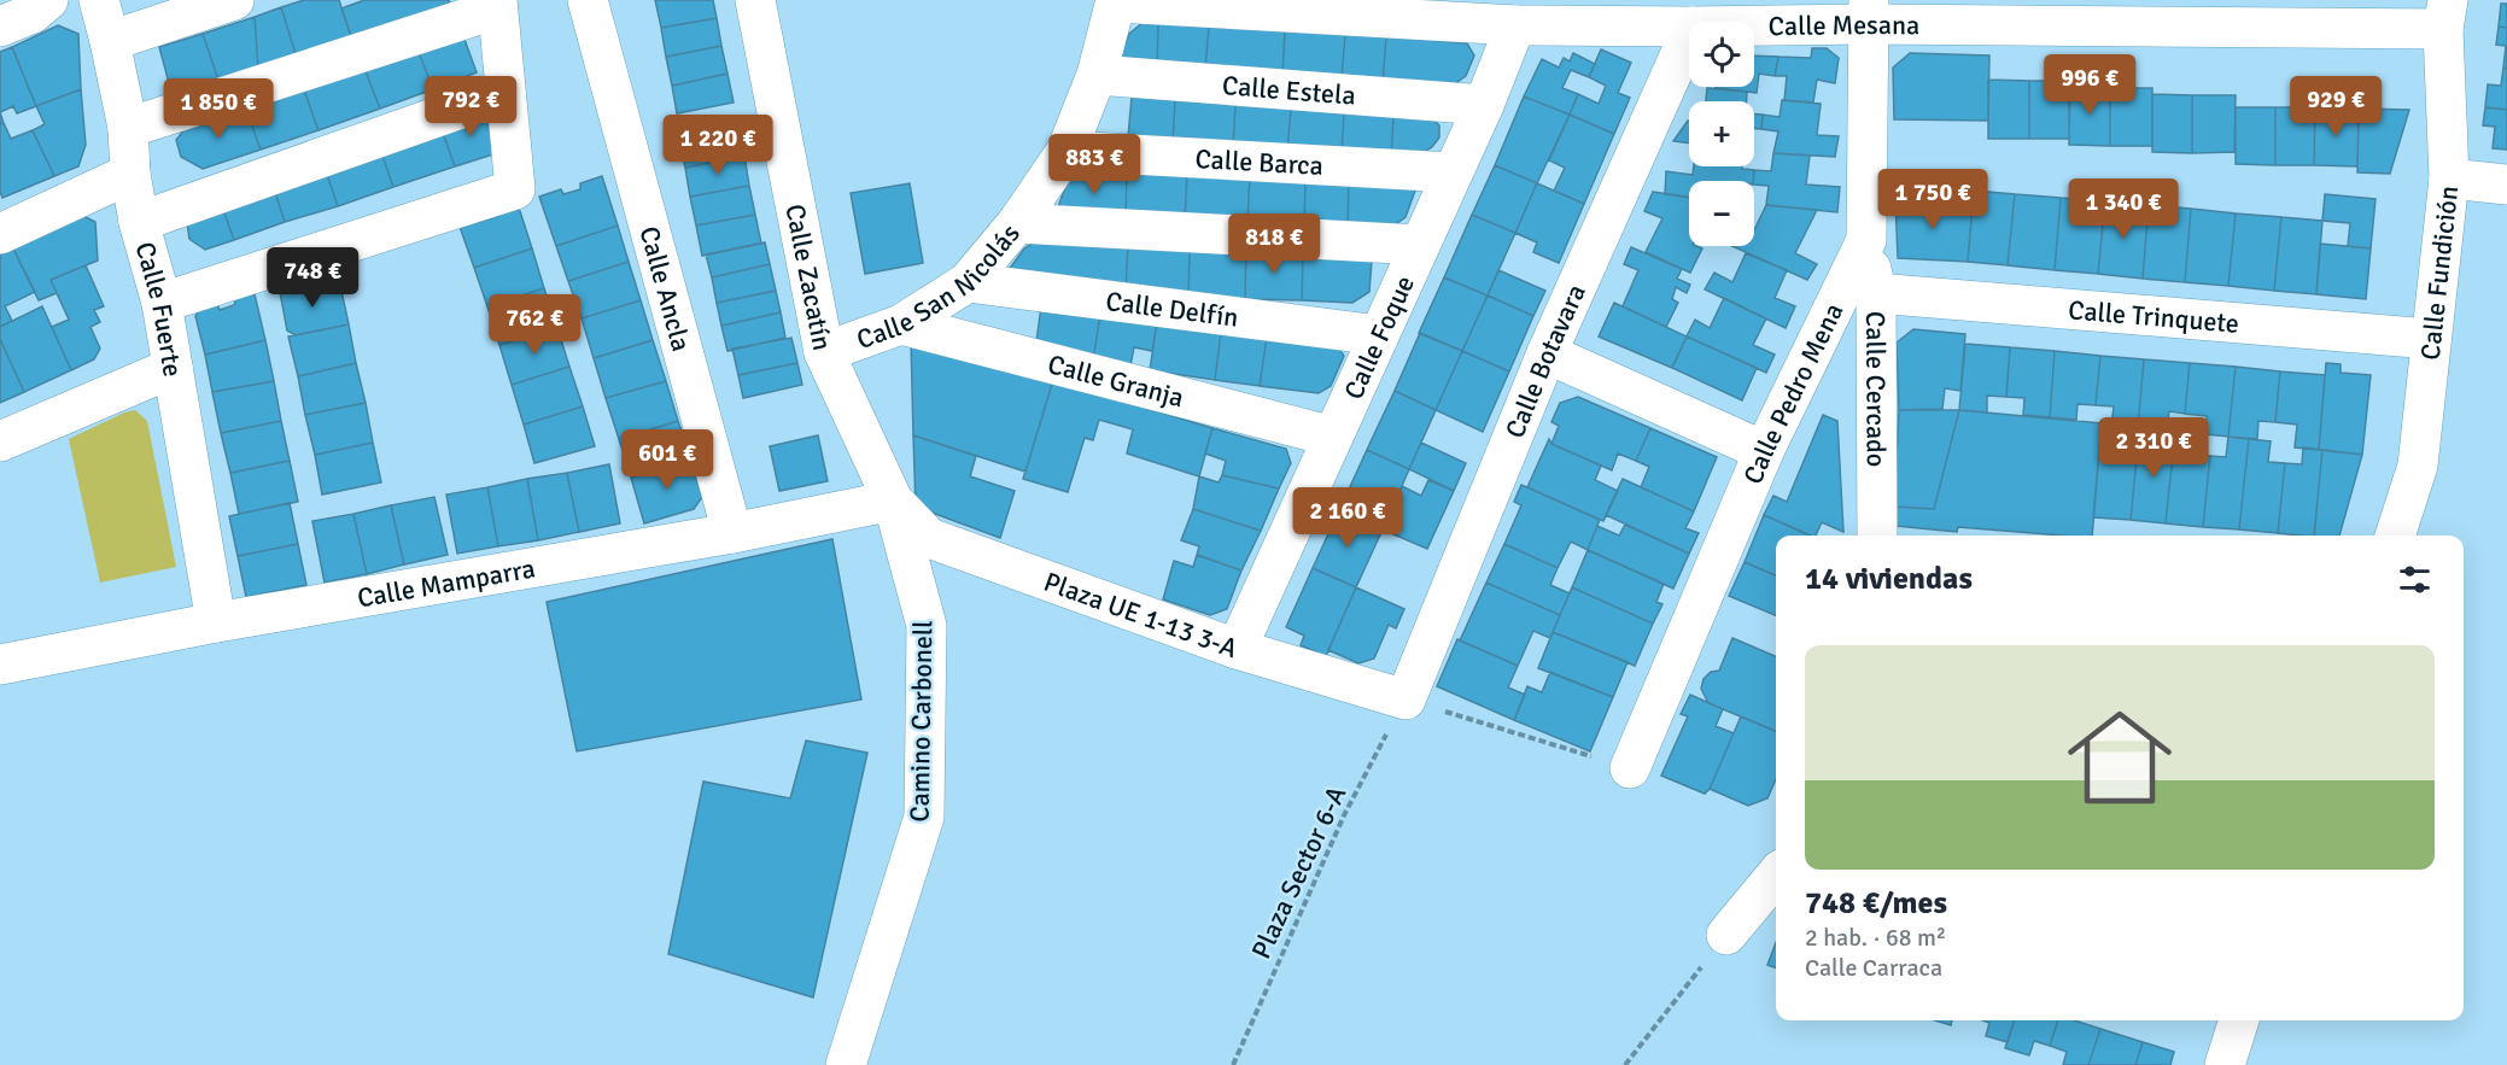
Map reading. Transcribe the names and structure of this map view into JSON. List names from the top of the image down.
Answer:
{
  "streets": {
    "street": [
      "Calle Mesana",
      "Calle Estela",
      "Calle Barca",
      "Calle Fundición",
      "Calle Zacatín",
      "Calle San Nicolás",
      "Calle Ancla",
      "Calle Delfín",
      "Calle Fuerte",
      "Calle Trinquete",
      "Calle Foque",
      "Calle Botavara",
      "Calle Granja",
      "Calle Cercado",
      "Calle Pedro Mena",
      "Calle Mamparra",
      "Plaza UE 1-13 3-A",
      "Camino Carbonell"
    ],
    "path": ["Plaza Sector 6-A"]
  },
  "crossings": [
    ["Calle Mesana", "Calle Fundición"],
    ["Calle Mesana", "Calle San Nicolás"],
    ["Calle Mesana", "Calle Foque"],
    ["Calle Mesana", "Calle Pedro Mena"],
    ["Calle Estela", "Calle San Nicolás"],
    ["Calle Estela", "Calle Foque"],
    ["Calle Barca", "Calle San Nicolás"],
    ["Calle Barca", "Calle Foque"],
    ["Calle Fundición", "Calle Trinquete"],
    ["Calle Zacatín", "Calle San Nicolás"],
    ["Calle Zacatín", "Calle Mamparra"],
    ["Calle Zacatín", "Plaza UE 1-13 3-A"],
    ["Calle Zacatín", "Camino Carbonell"],
    ["Calle San Nicolás", "Calle Delfín"],
    ["Calle San Nicolás", "Calle Granja"],
    ["Calle Ancla", "Calle Mamparra"],
    ["Calle Delfín", "Calle Foque"],
    ["Calle Fuerte", "Calle Mamparra"],
    ["Calle Trinquete", "Calle Cercado"],
    ["Calle Foque", "Calle Granja"],
    ["Calle Foque", "Plaza UE 1-13 3-A"],
    ["Calle Botavara", "Plaza UE 1-13 3-A"],
    ["Calle Botavara", "Plaza Sector 6-A"],
    ["Calle Cercado", "Calle Pedro Mena"],
    ["Calle Mamparra", "Plaza UE 1-13 3-A"],
    ["Calle Mamparra", "Camino Carbonell"],
    ["Plaza UE 1-13 3-A", "Camino Carbonell"],
    ["Plaza UE 1-13 3-A", "Plaza Sector 6-A"]
  ],
  "page": {
    "map_buttons": ["+", "−"],
    "price": [
      "996 €",
      "792 €",
      "929 €",
      "1 850 €",
      "1 220 €",
      "883 €",
      "1 750 €",
      "1 340 €",
      "818 €",
      "748 €",
      "762 €",
      "2 310 €",
      "601 €",
      "2 160 €"
    ],
    "heading": "14 viviendas",
    "list": [
      {
        "name": "748 €/mes",
        "note": "2 hab. · 68 m² · Calle Carraca"
      }
    ]
  }
}
